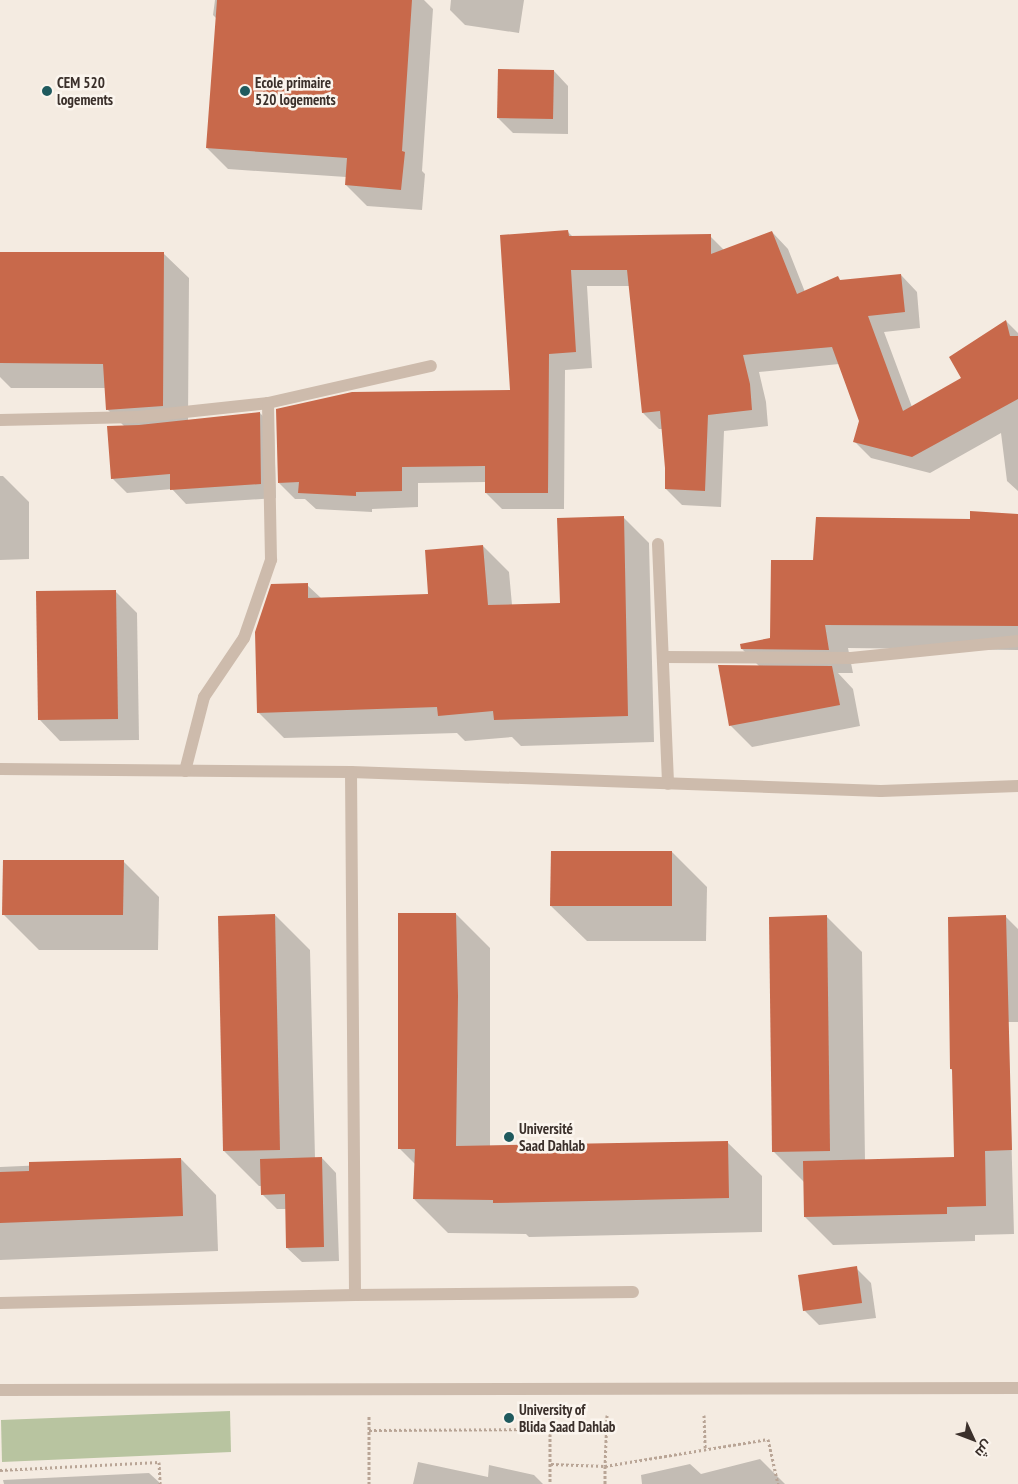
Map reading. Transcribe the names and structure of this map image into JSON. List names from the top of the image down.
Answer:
{
  "places": [
    "CEM 520 logements",
    "Ecole primaire 520 logements",
    "Université Saad Dahlab",
    "University of Blida Saad Dahlab"
  ],
  "north": "bottom right"
}
